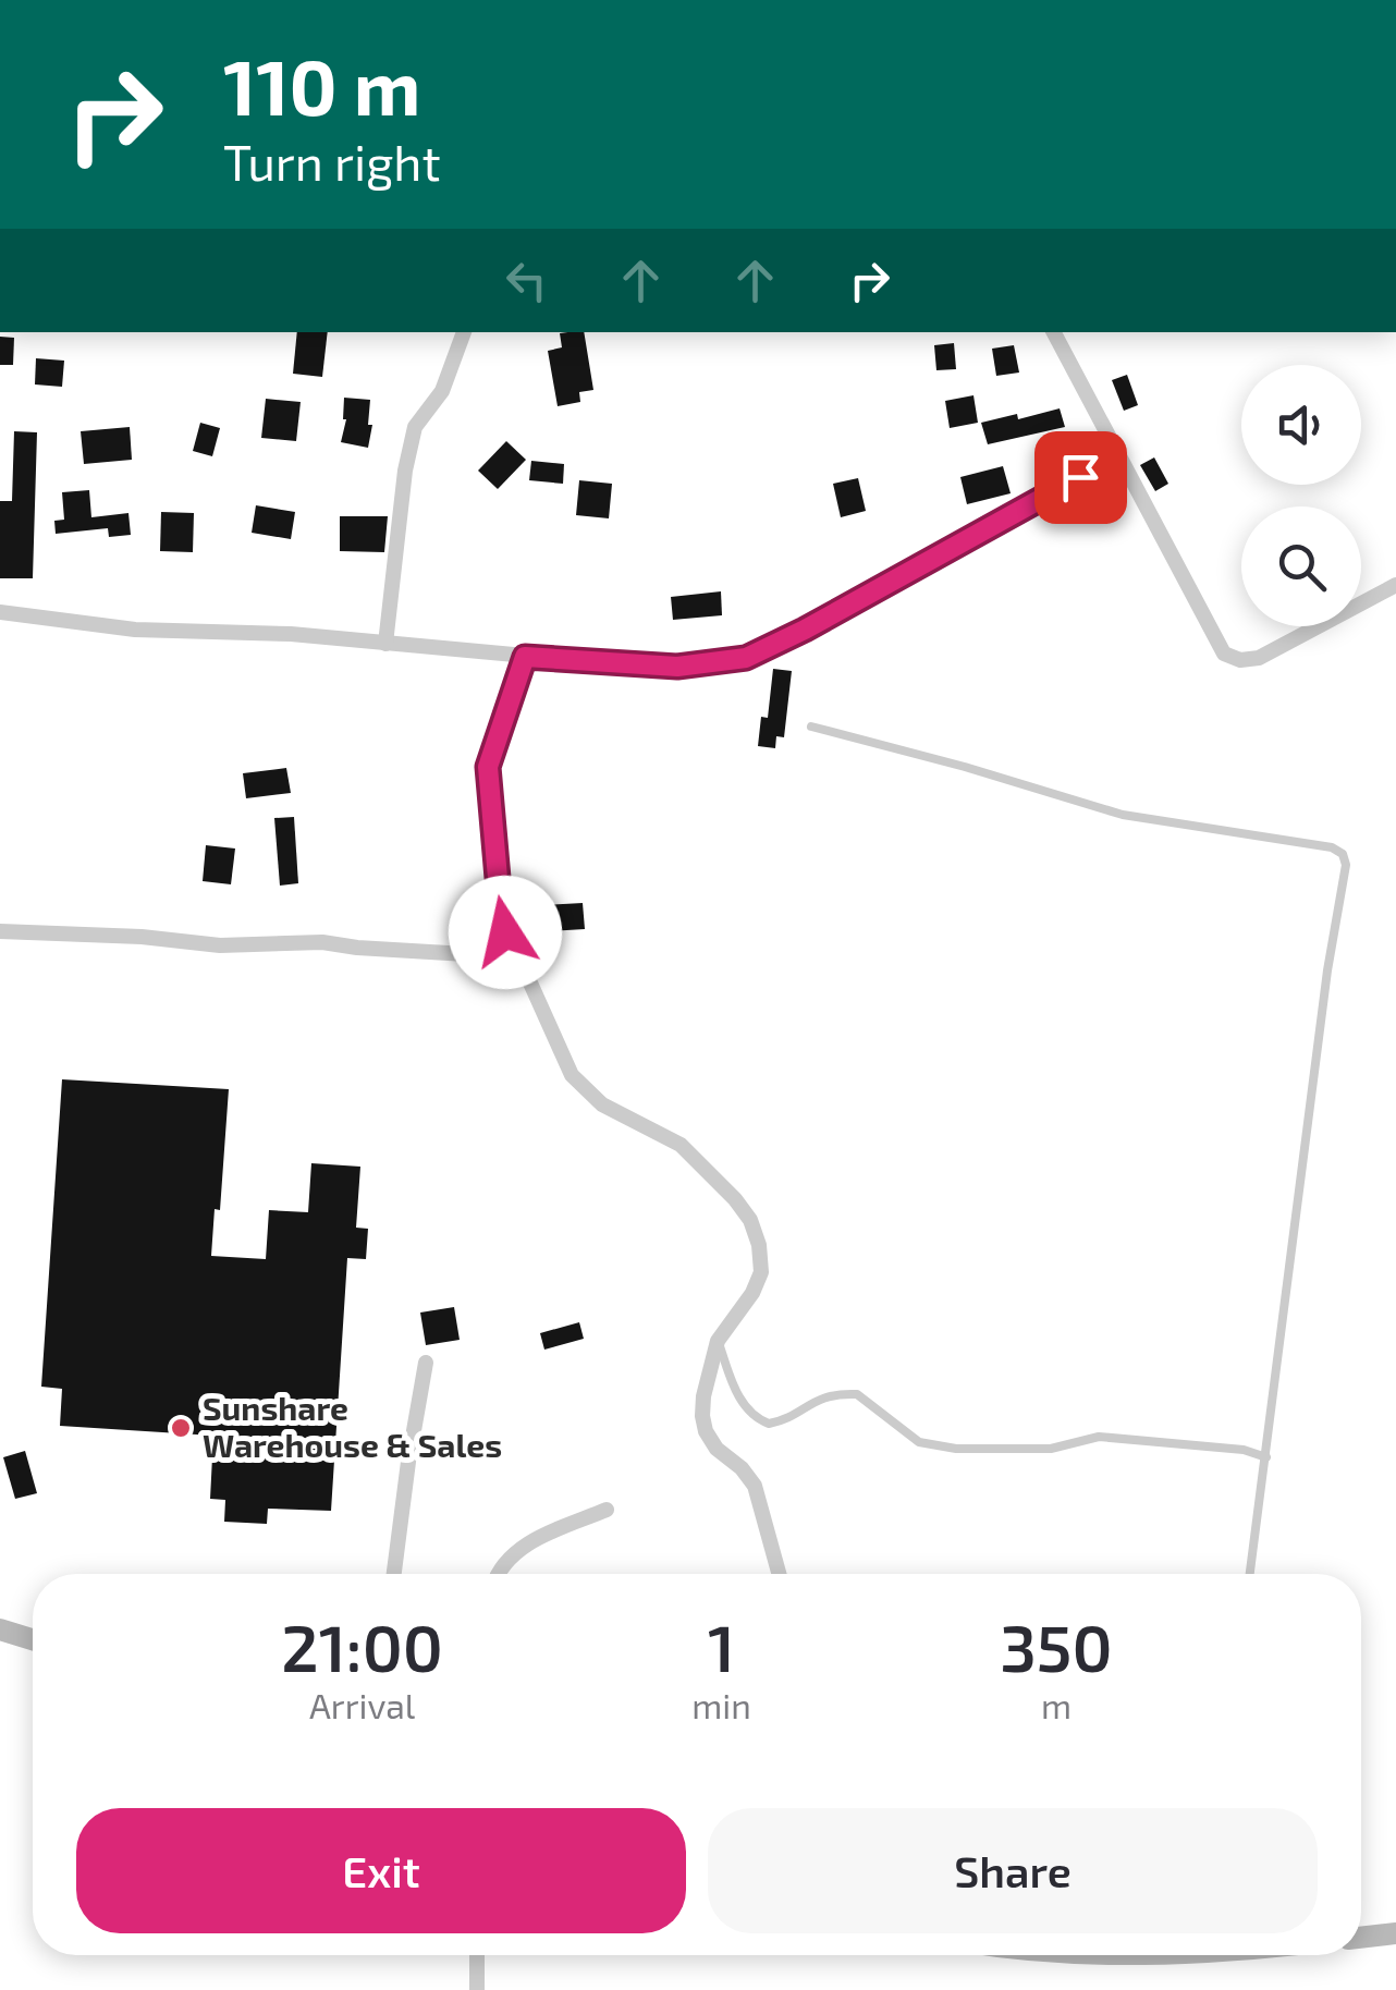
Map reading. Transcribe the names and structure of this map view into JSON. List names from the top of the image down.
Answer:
{
  "places": ["Sunshare Warehouse & Sales"],
  "page": {
    "turn": ["110 m", "Turn right"],
    "eta": [
      "21:00",
      "Arrival",
      "1",
      "min",
      "350",
      "m"
    ],
    "buttons": ["Exit", "Share"]
  }
}
